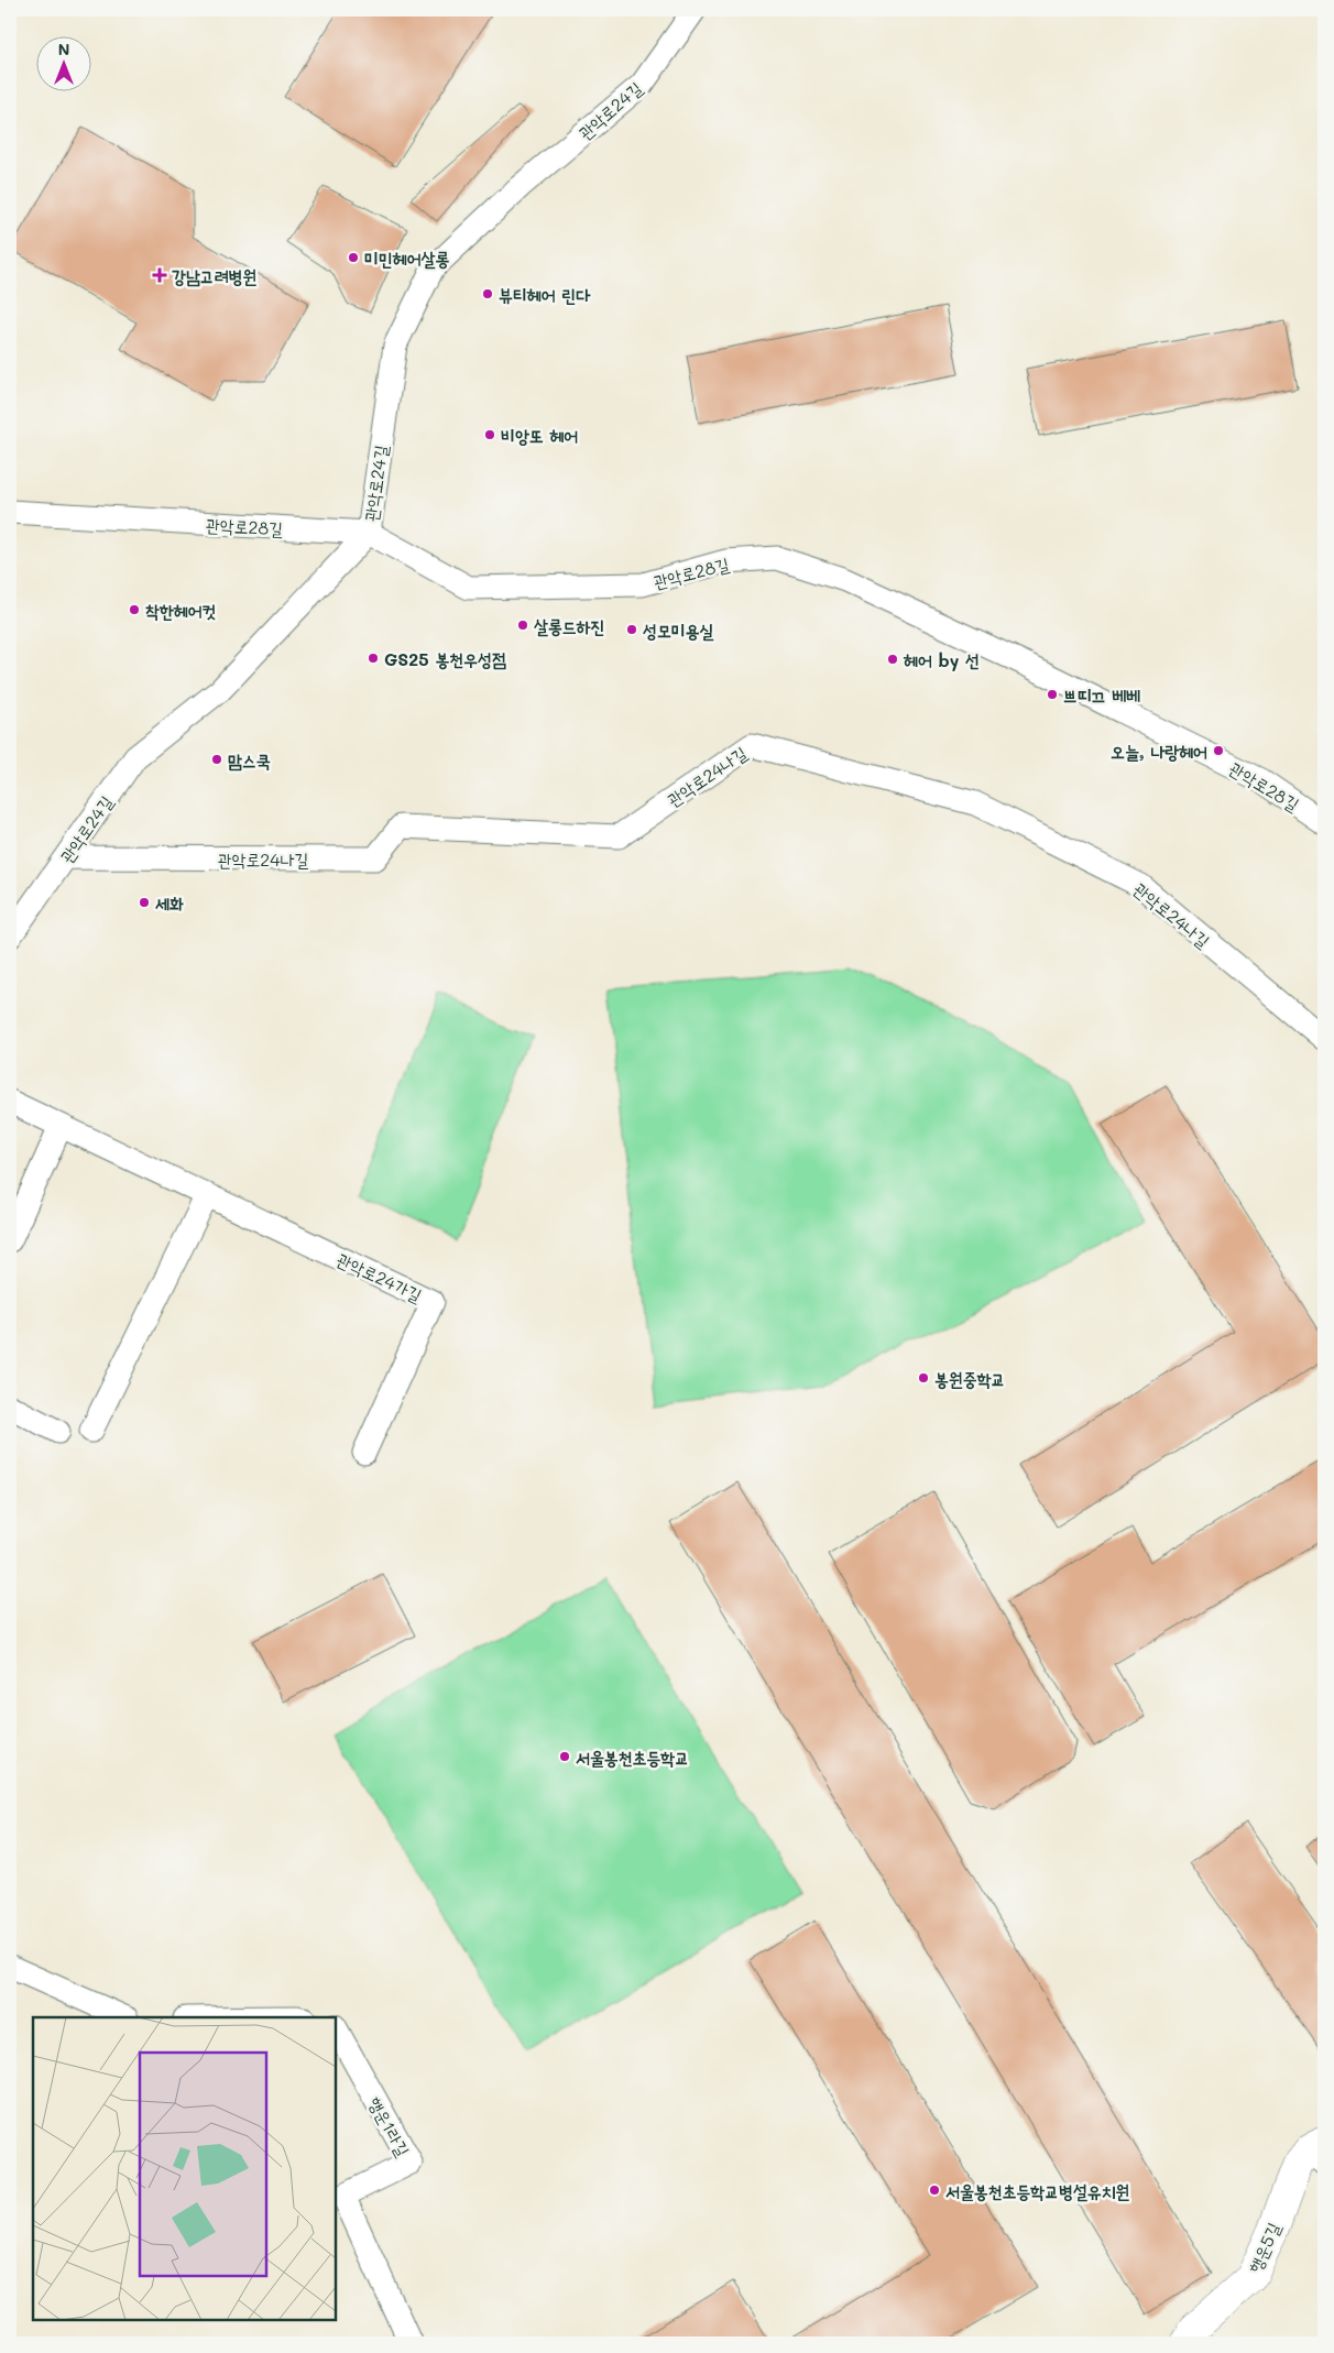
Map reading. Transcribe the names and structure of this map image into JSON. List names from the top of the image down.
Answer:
{
  "streets": {
    "street": ["행운5길"],
    "lane": [
      "관악로24길",
      "관악로28길",
      "관악로24나길",
      "관악로24가길",
      "행운1라길"
    ]
  },
  "crossings": [
    ["관악로24길", "관악로28길"],
    ["관악로24길", "관악로24나길"]
  ],
  "places": {
    "other": [
      "미민헤어살롱",
      "뷰티헤어 린다",
      "비앙또 헤어",
      "착한헤어컷",
      "살롱드하진",
      "성모미용실",
      "GS25 봉천우성점",
      "헤어 by 선",
      "쁘띠끄 베베",
      "오늘, 나랑헤어",
      "맘스쿡",
      "세화",
      "봉원중학교",
      "서울봉천초등학교",
      "서울봉천초등학교병설유치원"
    ],
    "health": ["강남고려병원"]
  },
  "north": "top"
}
